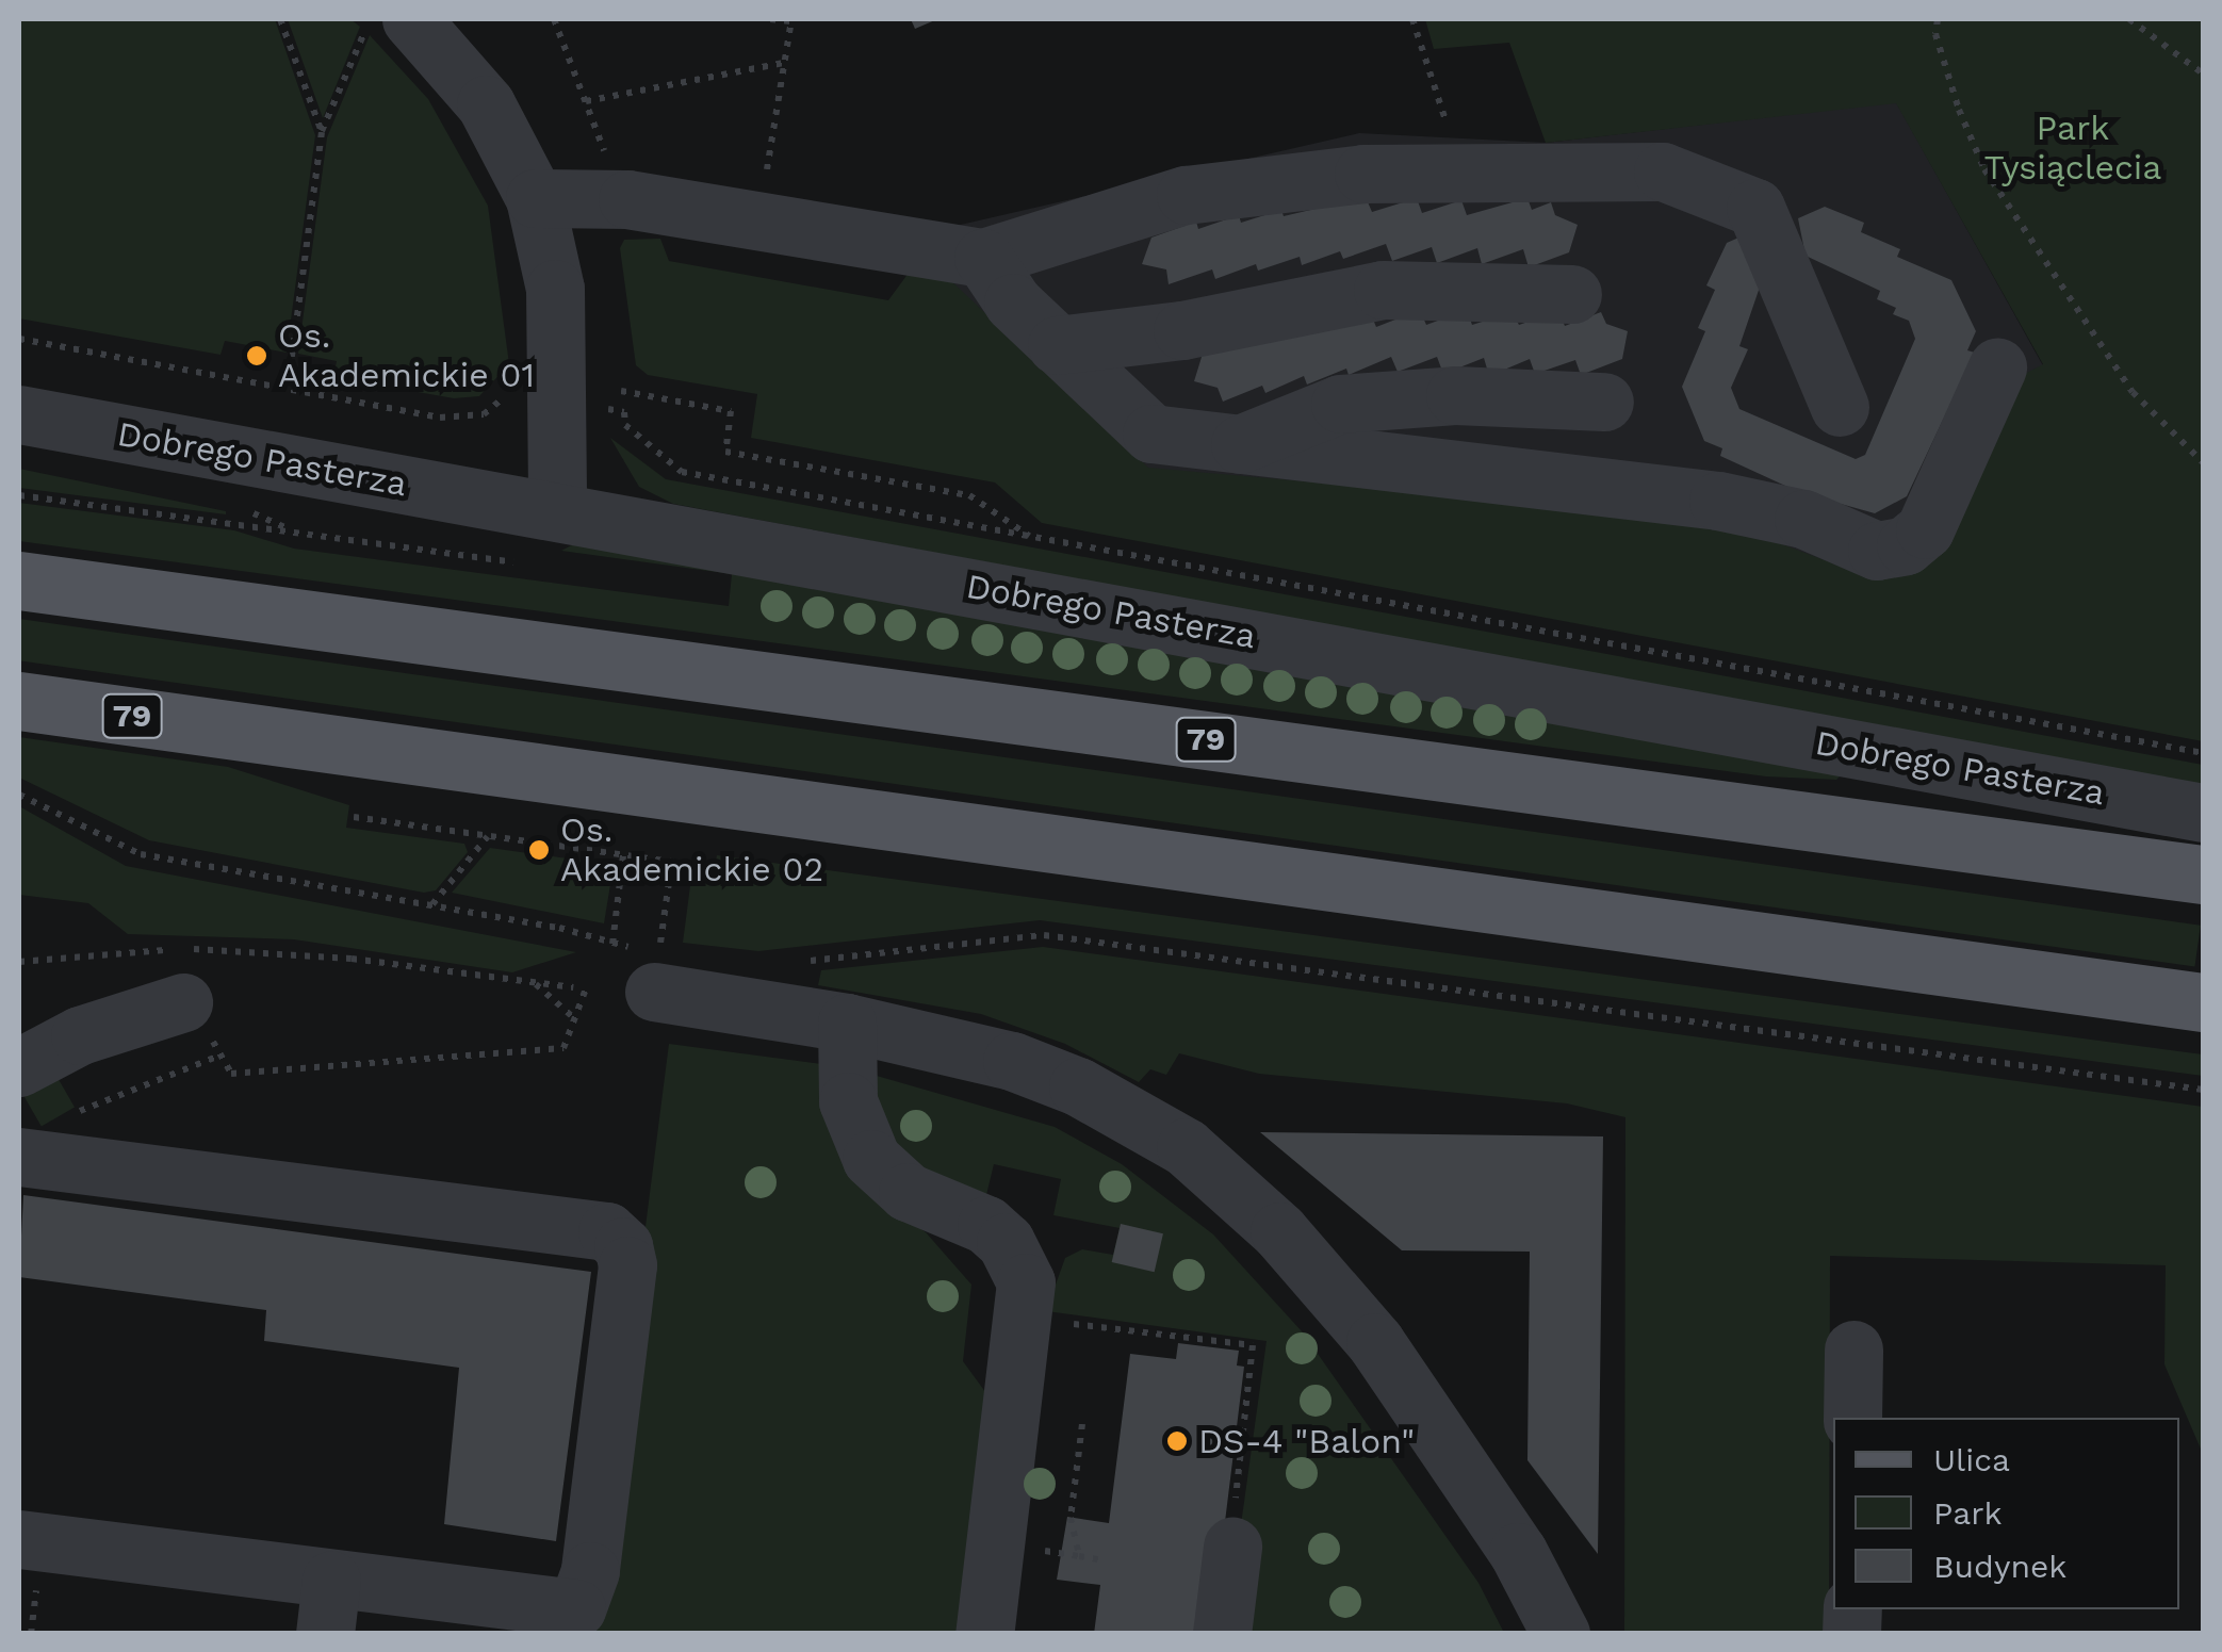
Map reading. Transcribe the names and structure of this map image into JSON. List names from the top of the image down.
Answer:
{
  "streets": {
    "main road": ["79"],
    "street": ["Dobrego Pasterza"]
  },
  "parks": ["Park Tysiąclecia"],
  "places": ["Os. Akademickie 01", "Os. Akademickie 02", "DS-4 \"Balon\""],
  "legend": ["Ulica", "Park", "Budynek"]
}
